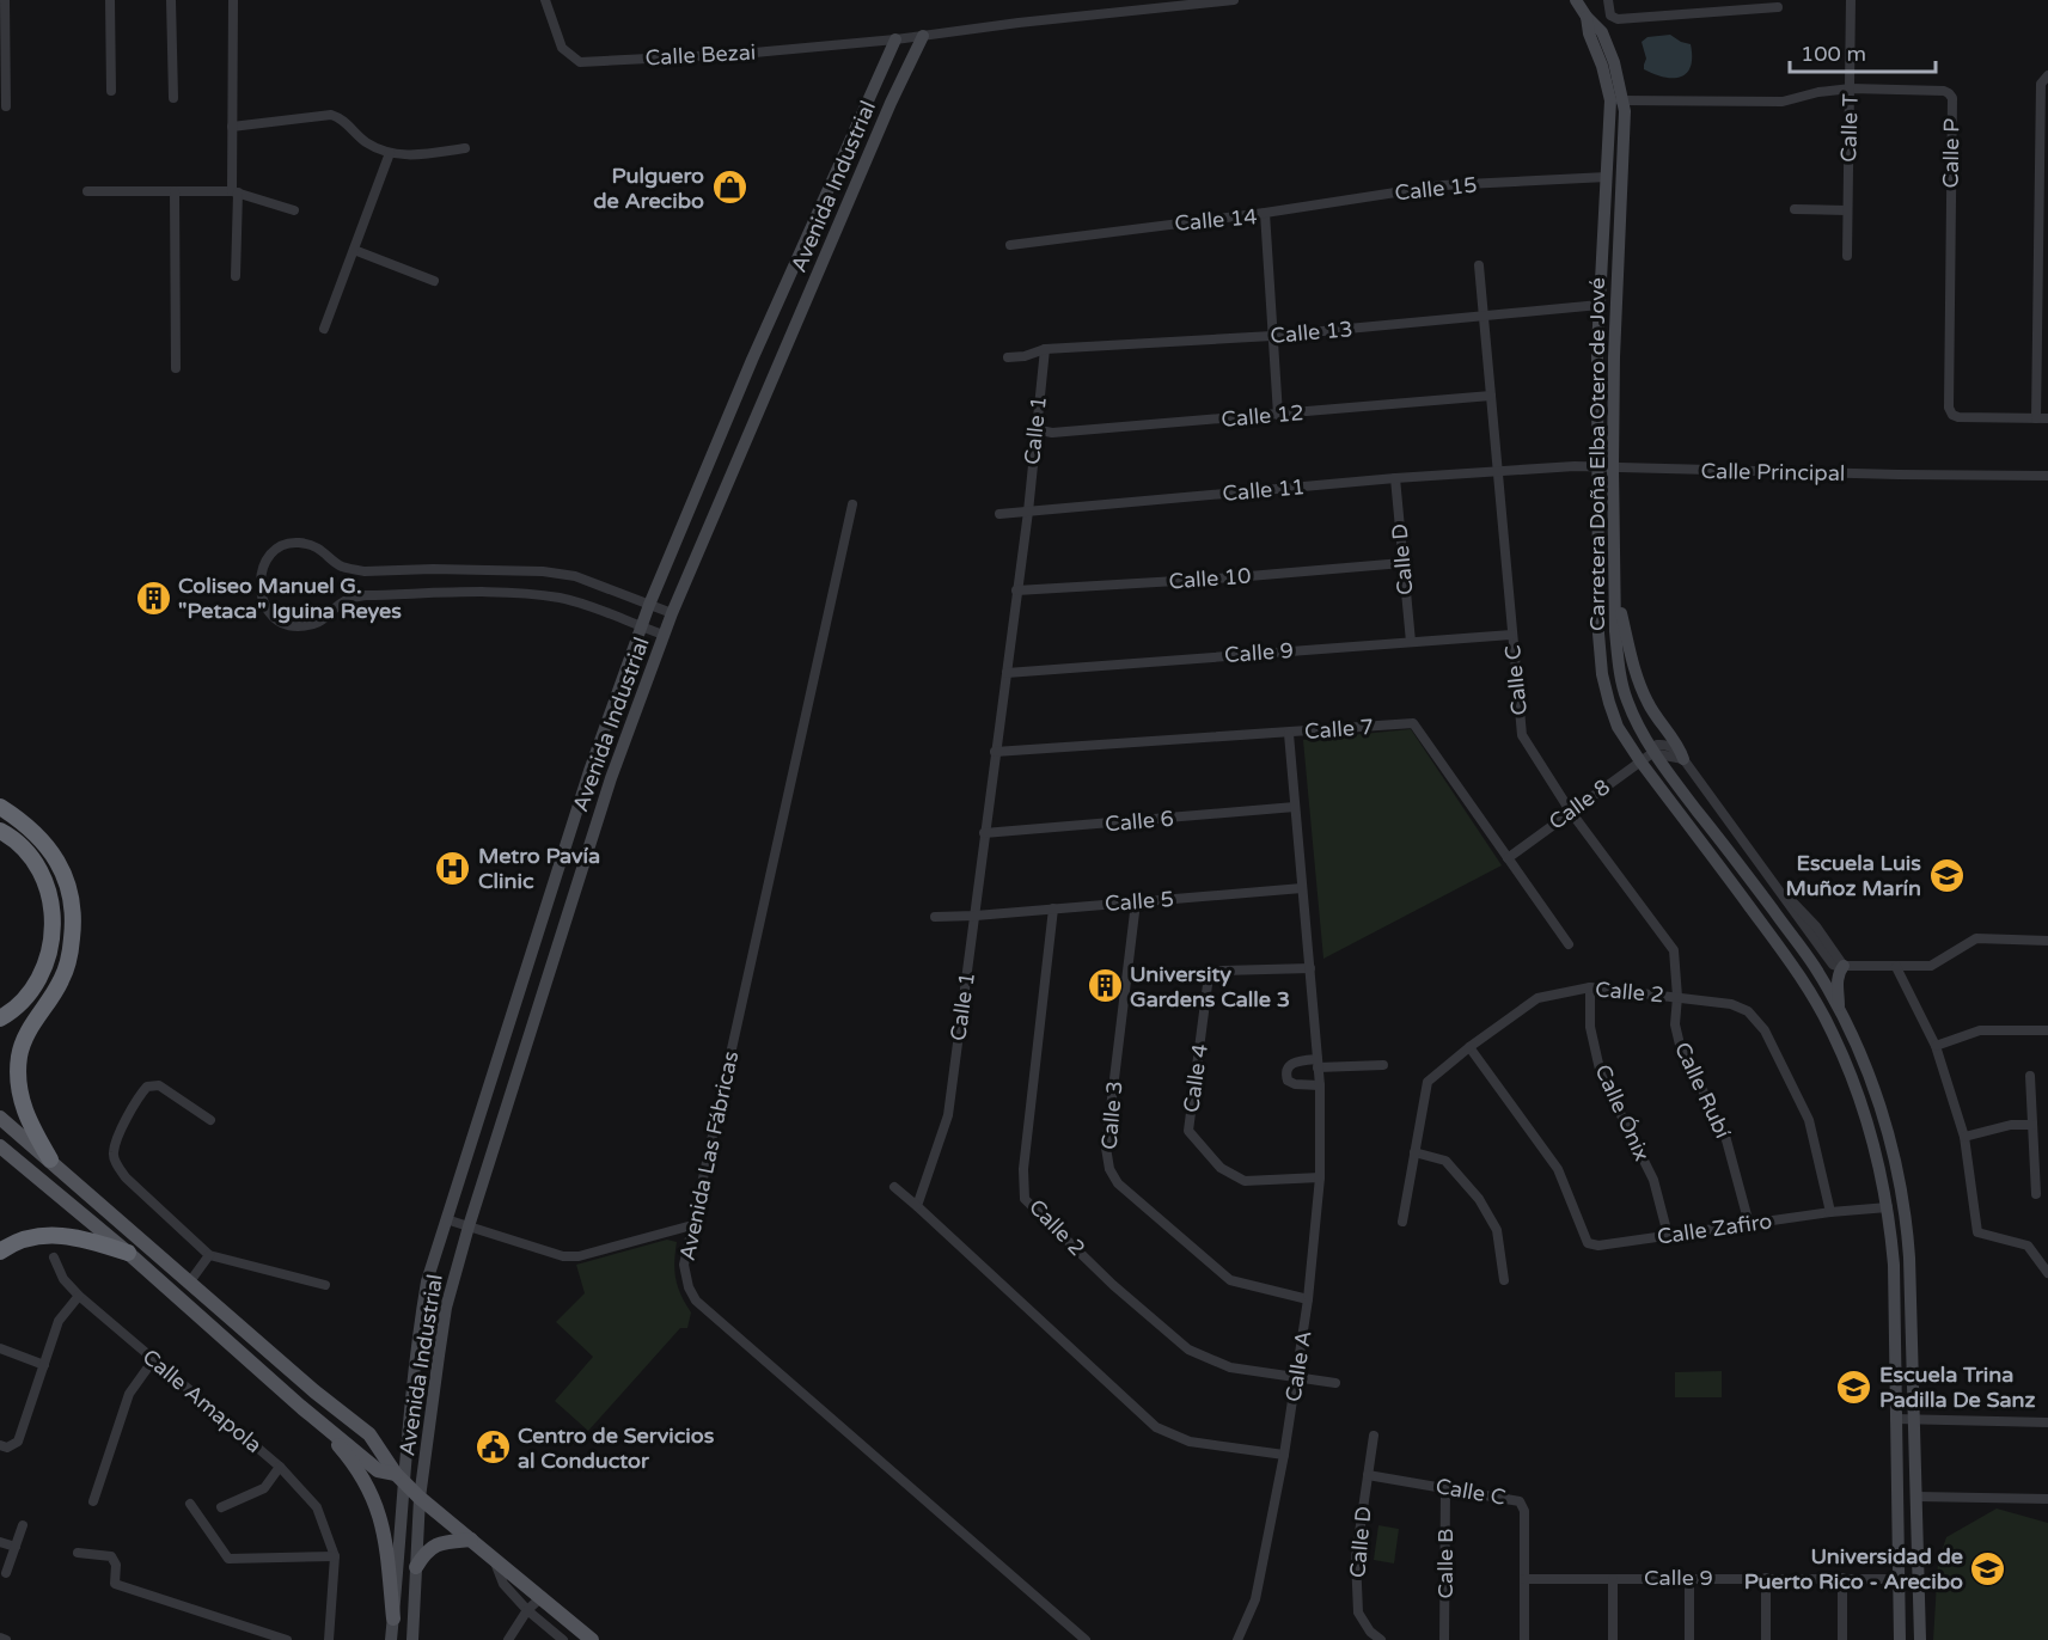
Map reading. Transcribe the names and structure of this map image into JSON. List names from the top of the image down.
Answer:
{
  "streets": {
    "street": [
      "Calle Bezai",
      "Calle T",
      "Calle P",
      "Avenida Industrial",
      "Calle 15",
      "Calle 14",
      "Calle 13",
      "Calle 12",
      "Calle 1",
      "Carretera Doña Elba Otero de Jové",
      "Calle Principal",
      "Calle 11",
      "Calle D",
      "Calle 10",
      "Calle 9",
      "Calle C",
      "Calle 7",
      "Calle 8",
      "Calle 6",
      "Calle 5",
      "Calle 2",
      "Calle 4",
      "Calle Rubí",
      "Calle Ónix",
      "Calle 3",
      "Avenida Las Fábricas",
      "Calle Zafiro",
      "Calle A",
      "Calle Amapola",
      "Calle B"
    ]
  },
  "crossings": [
    ["Calle Bezai", "Avenida Industrial"],
    ["Calle T", "Calle P"],
    ["Calle P", "Carretera Doña Elba Otero de Jové"],
    ["Calle 15", "Calle 14"],
    ["Calle 15", "Carretera Doña Elba Otero de Jové"],
    ["Calle 14", "Calle 13"],
    ["Calle 14", "Calle 12"],
    ["Calle 13", "Calle 1"],
    ["Calle 13", "Carretera Doña Elba Otero de Jové"],
    ["Calle 13", "Calle C"],
    ["Calle 12", "Calle 1"],
    ["Calle 12", "Calle C"],
    ["Calle 1", "Calle 11"],
    ["Calle 1", "Calle 10"],
    ["Calle 1", "Calle 9"],
    ["Calle 1", "Calle 7"],
    ["Calle 1", "Calle 6"],
    ["Calle 1", "Calle 5"],
    ["Carretera Doña Elba Otero de Jové", "Calle Principal"],
    ["Carretera Doña Elba Otero de Jové", "Calle 9"],
    ["Carretera Doña Elba Otero de Jové", "Calle 8"],
    ["Carretera Doña Elba Otero de Jové", "Calle Zafiro"],
    ["Calle Principal", "Calle 11"],
    ["Calle Principal", "Calle C"],
    ["Calle 11", "Calle D"],
    ["Calle 11", "Calle C"],
    ["Calle D", "Calle 10"],
    ["Calle D", "Calle 9"],
    ["Calle D", "Calle C"],
    ["Calle 9", "Calle C"],
    ["Calle C", "Calle 8"],
    ["Calle C", "Calle 2"],
    ["Calle C", "Calle Rubí"],
    ["Calle C", "Calle B"],
    ["Calle 7", "Calle 8"],
    ["Calle 7", "Calle A"],
    ["Calle 6", "Calle A"],
    ["Calle 5", "Calle 2"],
    ["Calle 5", "Calle 3"],
    ["Calle 5", "Calle A"],
    ["Calle 2", "Calle Rubí"],
    ["Calle 2", "Calle Ónix"],
    ["Calle 2", "Calle Zafiro"],
    ["Calle 2", "Calle A"],
    ["Calle 4", "Calle A"],
    ["Calle Rubí", "Calle Zafiro"],
    ["Calle Ónix", "Calle Zafiro"],
    ["Calle 3", "Calle A"]
  ],
  "places": {
    "shop": ["Pulguero de Arecibo"],
    "building": ["Coliseo Manuel G. \"Petaca\" Iguina Reyes", "University Gardens Calle 3"],
    "hospital": ["Metro Pavía Clinic"],
    "school or university": ["Escuela Luis Muñoz Marín", "Escuela Trina Padilla De Sanz", "Universidad de Puerto Rico - Arecibo"],
    "public building": ["Centro de Servicios al Conductor"]
  },
  "scale_bar": "100 m"
}
